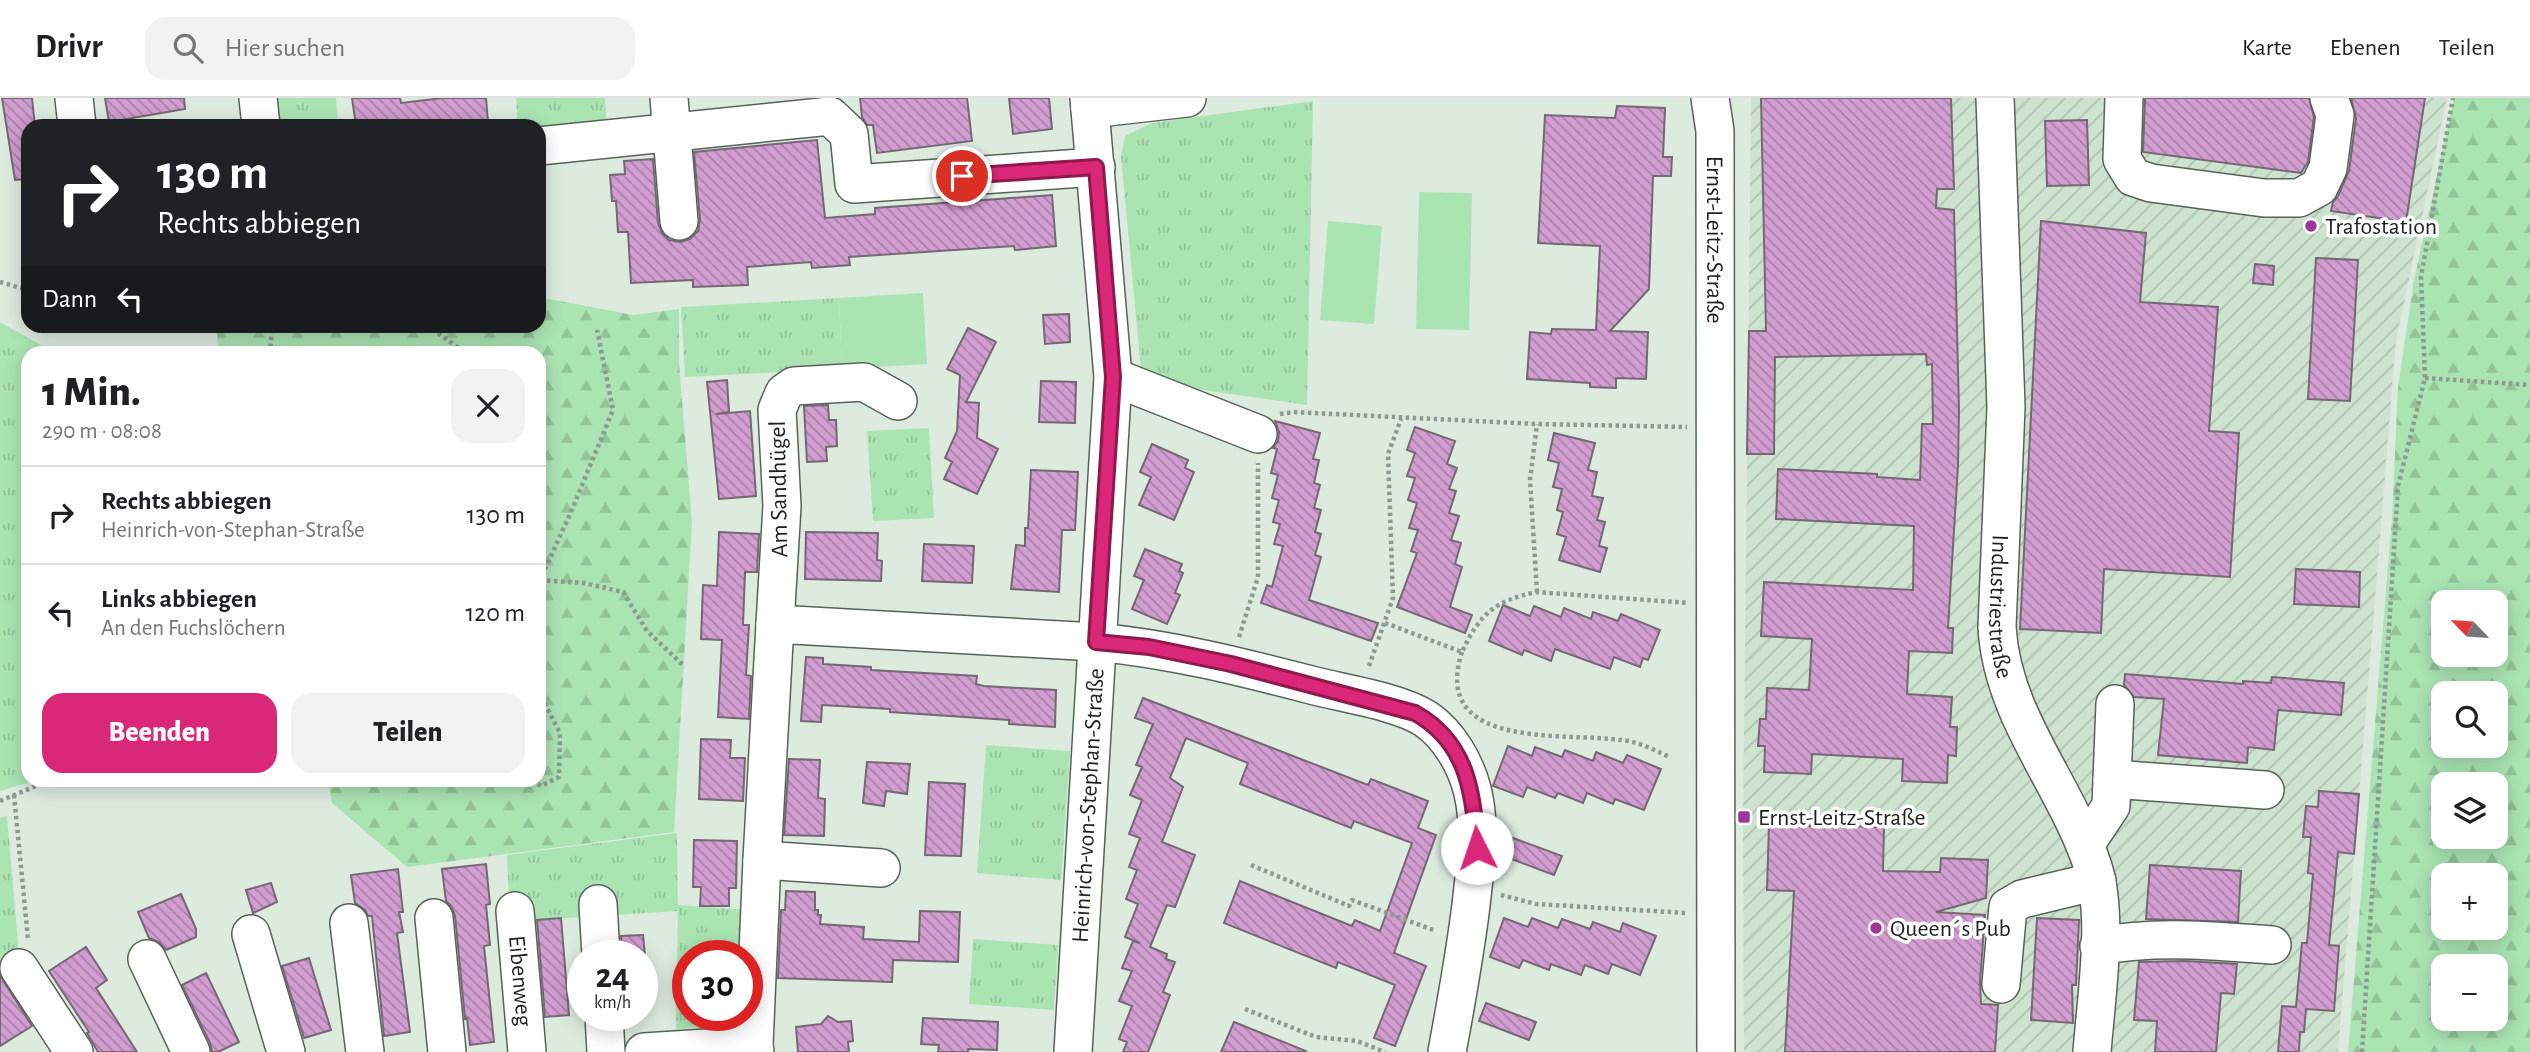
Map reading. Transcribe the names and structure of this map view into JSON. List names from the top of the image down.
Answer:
{
  "streets": {
    "street": [
      "Ernst-Leitz-Straße",
      "Am Sandhügel",
      "Industriestraße",
      "Heinrich-von-Stephan-Straße",
      "Eibenweg"
    ]
  },
  "places": {
    "other": ["Trafostation", "Queen´s Pub"],
    "transit": ["Ernst-Leitz-Straße"]
  },
  "north": "top left",
  "page": {
    "header": "Drivr",
    "search": "Hier suchen",
    "nav": ["Karte", "Ebenen", "Teilen"],
    "turn": ["130 m", "Rechts abbiegen"],
    "then": "Dann",
    "heading": ["1 Min.", "290 m · 08:08"],
    "list": [
      {
        "name": "Rechts abbiegen",
        "note": "Heinrich-von-Stephan-Straße",
        "value": "130 m"
      },
      {
        "name": "Links abbiegen",
        "note": "An den Fuchslöchern",
        "value": "120 m"
      }
    ],
    "map_buttons": ["+", "−"],
    "buttons": ["Beenden", "Teilen"],
    "speed": "24 km/h",
    "limit": "30"
  }
}
